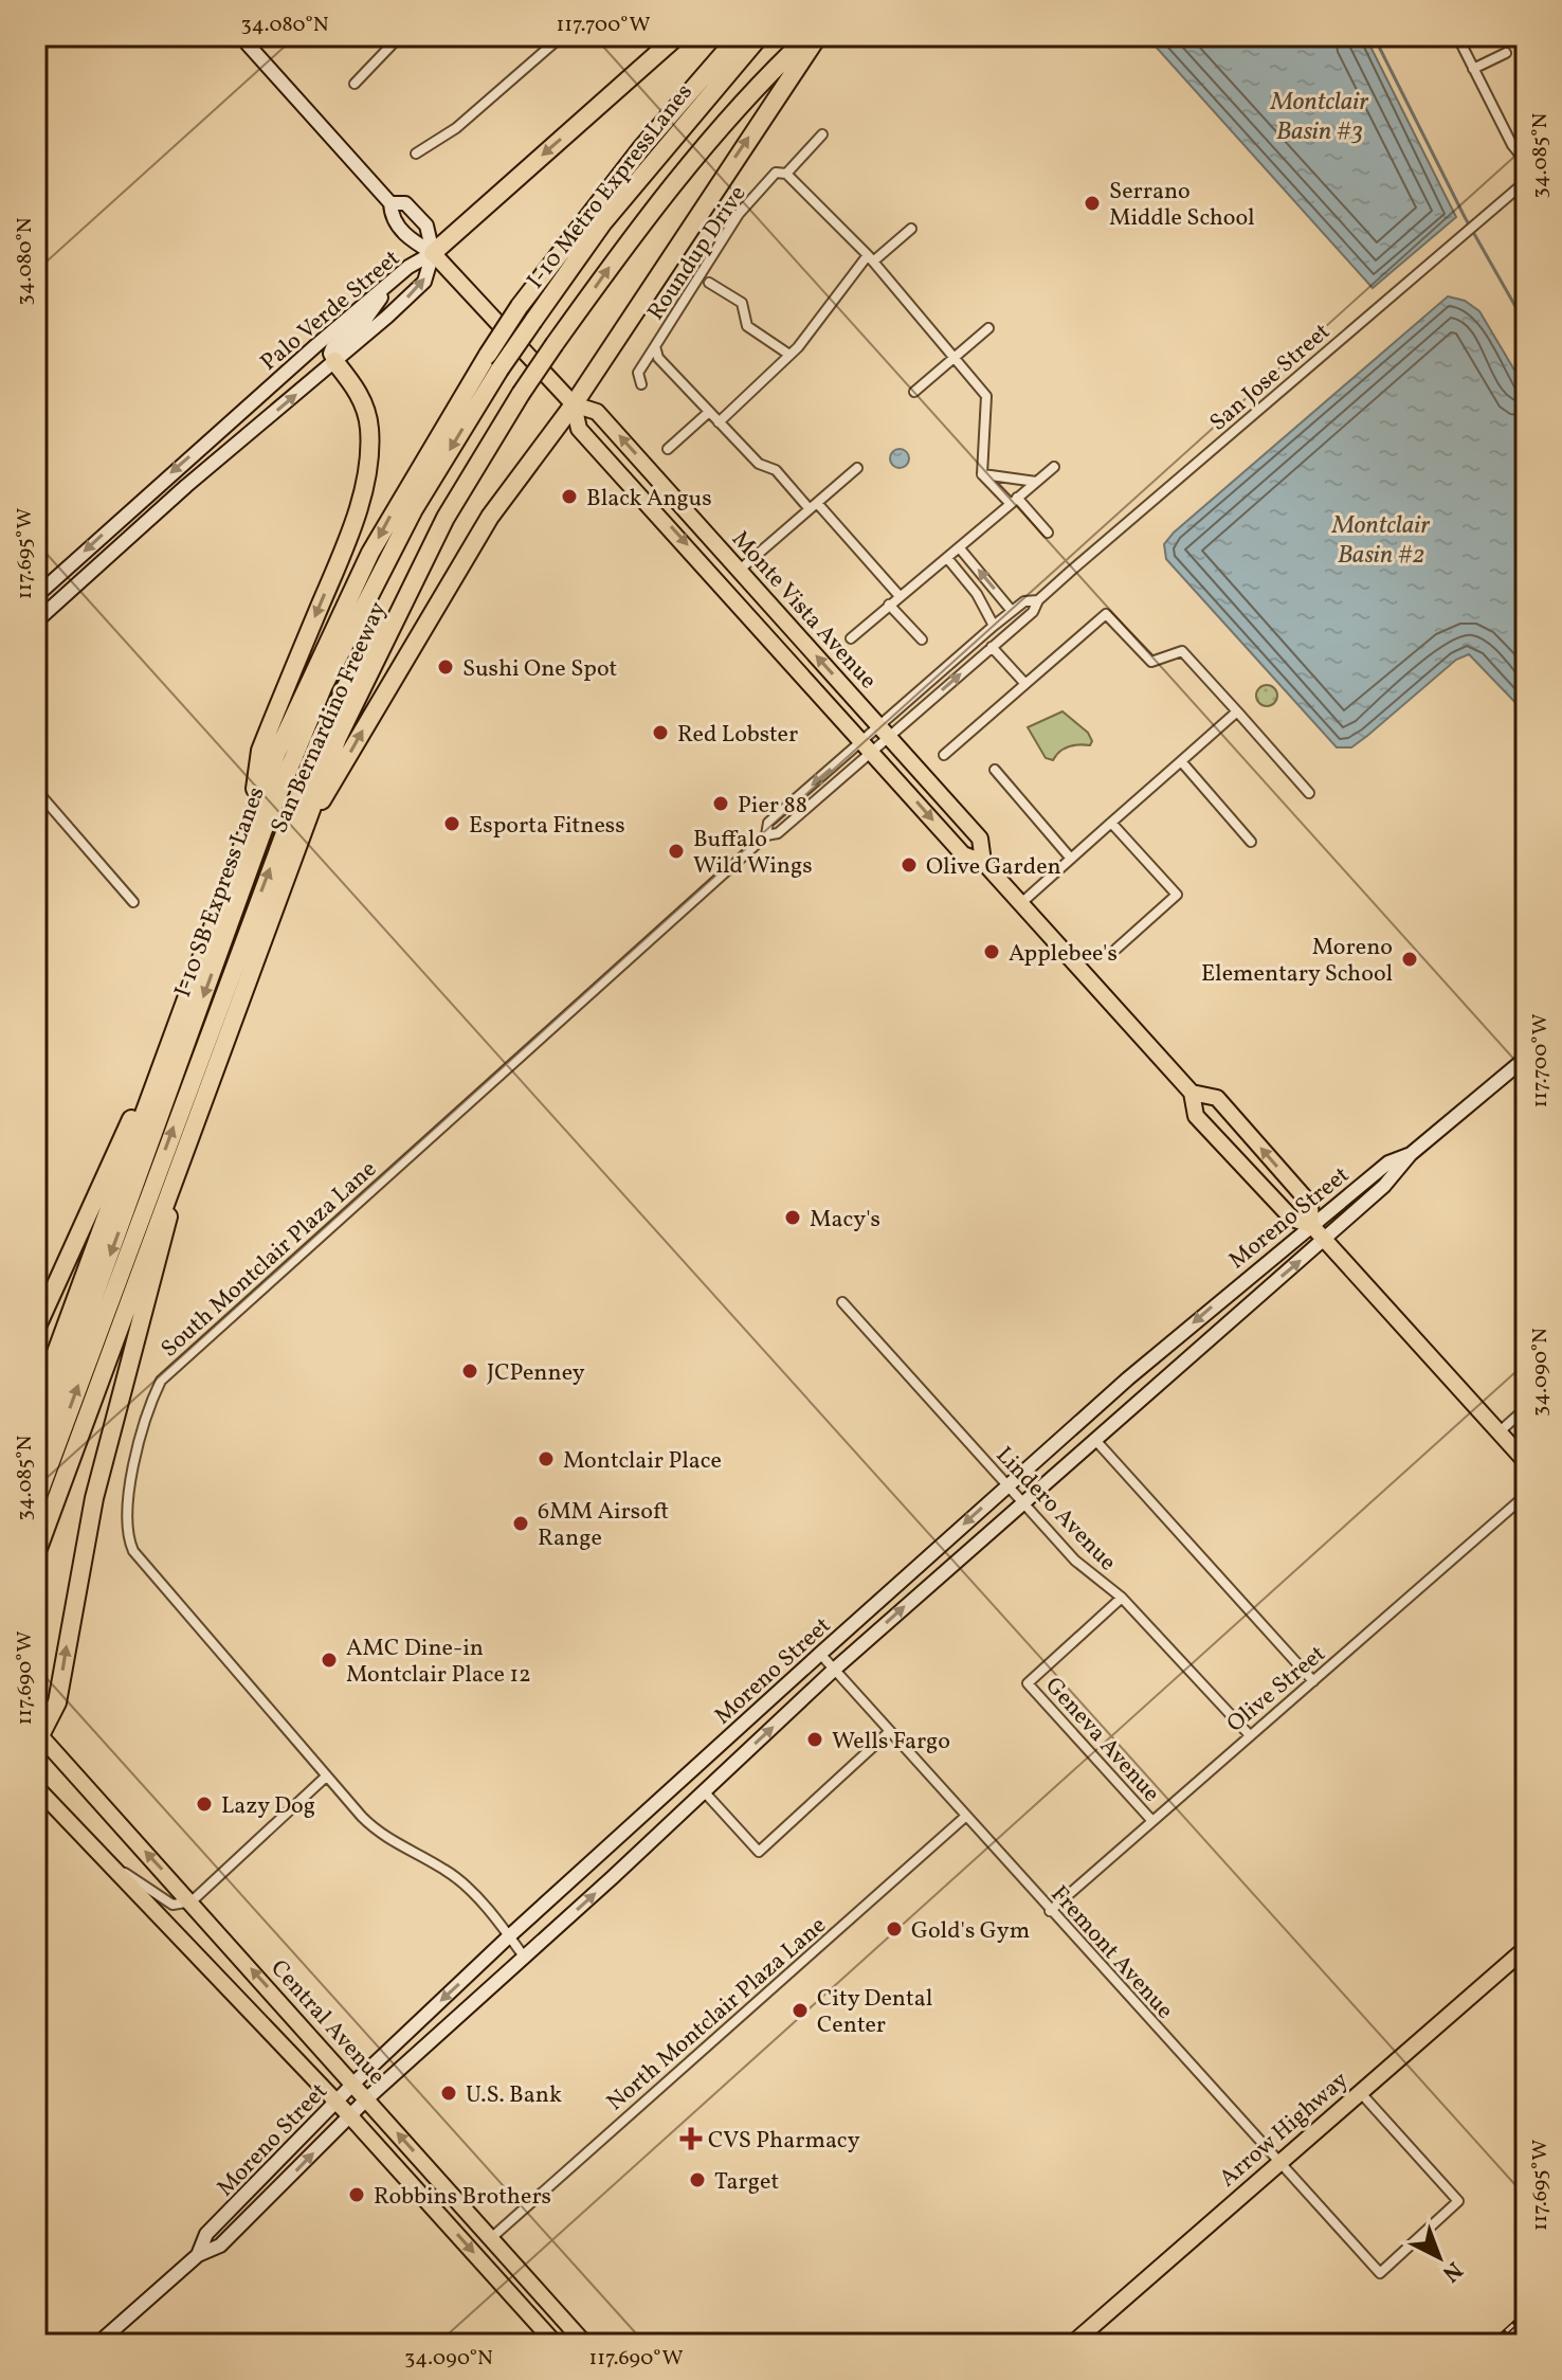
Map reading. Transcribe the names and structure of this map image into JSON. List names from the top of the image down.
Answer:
{
  "streets": {
    "highway": ["I-10 Metro ExpressLanes", "San Bernardino Freeway", "I-10 SB Express Lanes"],
    "main road": ["Monte Vista Avenue", "Central Avenue", "Arrow Highway"],
    "street": [
      "Roundup Drive",
      "Palo Verde Street",
      "San Jose Street",
      "Moreno Street",
      "South Montclair Plaza Lane",
      "Lindero Avenue",
      "Olive Street",
      "Geneva Avenue",
      "Fremont Avenue",
      "North Montclair Plaza Lane"
    ]
  },
  "crossings": [
    ["I-10 Metro ExpressLanes", "I-10 SB Express Lanes"],
    ["Palo Verde Street", "Monte Vista Avenue"],
    ["San Jose Street", "Monte Vista Avenue"],
    ["San Jose Street", "South Montclair Plaza Lane"],
    ["Monte Vista Avenue", "Moreno Street"],
    ["Monte Vista Avenue", "South Montclair Plaza Lane"],
    ["San Bernardino Freeway", "I-10 SB Express Lanes"],
    ["Moreno Street", "South Montclair Plaza Lane"],
    ["Moreno Street", "Lindero Avenue"],
    ["Moreno Street", "Fremont Avenue"],
    ["Moreno Street", "Central Avenue"],
    ["Lindero Avenue", "Olive Street"],
    ["Lindero Avenue", "Geneva Avenue"],
    ["Olive Street", "Geneva Avenue"],
    ["Olive Street", "Fremont Avenue"],
    ["Fremont Avenue", "North Montclair Plaza Lane"],
    ["Fremont Avenue", "Arrow Highway"],
    ["North Montclair Plaza Lane", "Central Avenue"]
  ],
  "water": ["Montclair Basin #3", "Montclair Basin #2"],
  "places": {
    "other": [
      "Serrano Middle School",
      "Black Angus",
      "Sushi One Spot",
      "Red Lobster",
      "Pier 88",
      "Esporta Fitness",
      "Buffalo Wild Wings",
      "Olive Garden",
      "Applebee's",
      "Moreno Elementary School",
      "Macy's",
      "JCPenney",
      "Montclair Place",
      "6MM Airsoft Range",
      "AMC Dine-in Montclair Place 12",
      "Wells Fargo",
      "Lazy Dog",
      "Gold's Gym",
      "City Dental Center",
      "U.S. Bank",
      "Target",
      "Robbins Brothers"
    ],
    "health": ["CVS Pharmacy"]
  },
  "north": "bottom right",
  "coordinates": [
    "34.080°N",
    "117.700°W",
    "34.085°N",
    "117.695°W",
    "34.090°N",
    "117.690°W"
  ]
}
